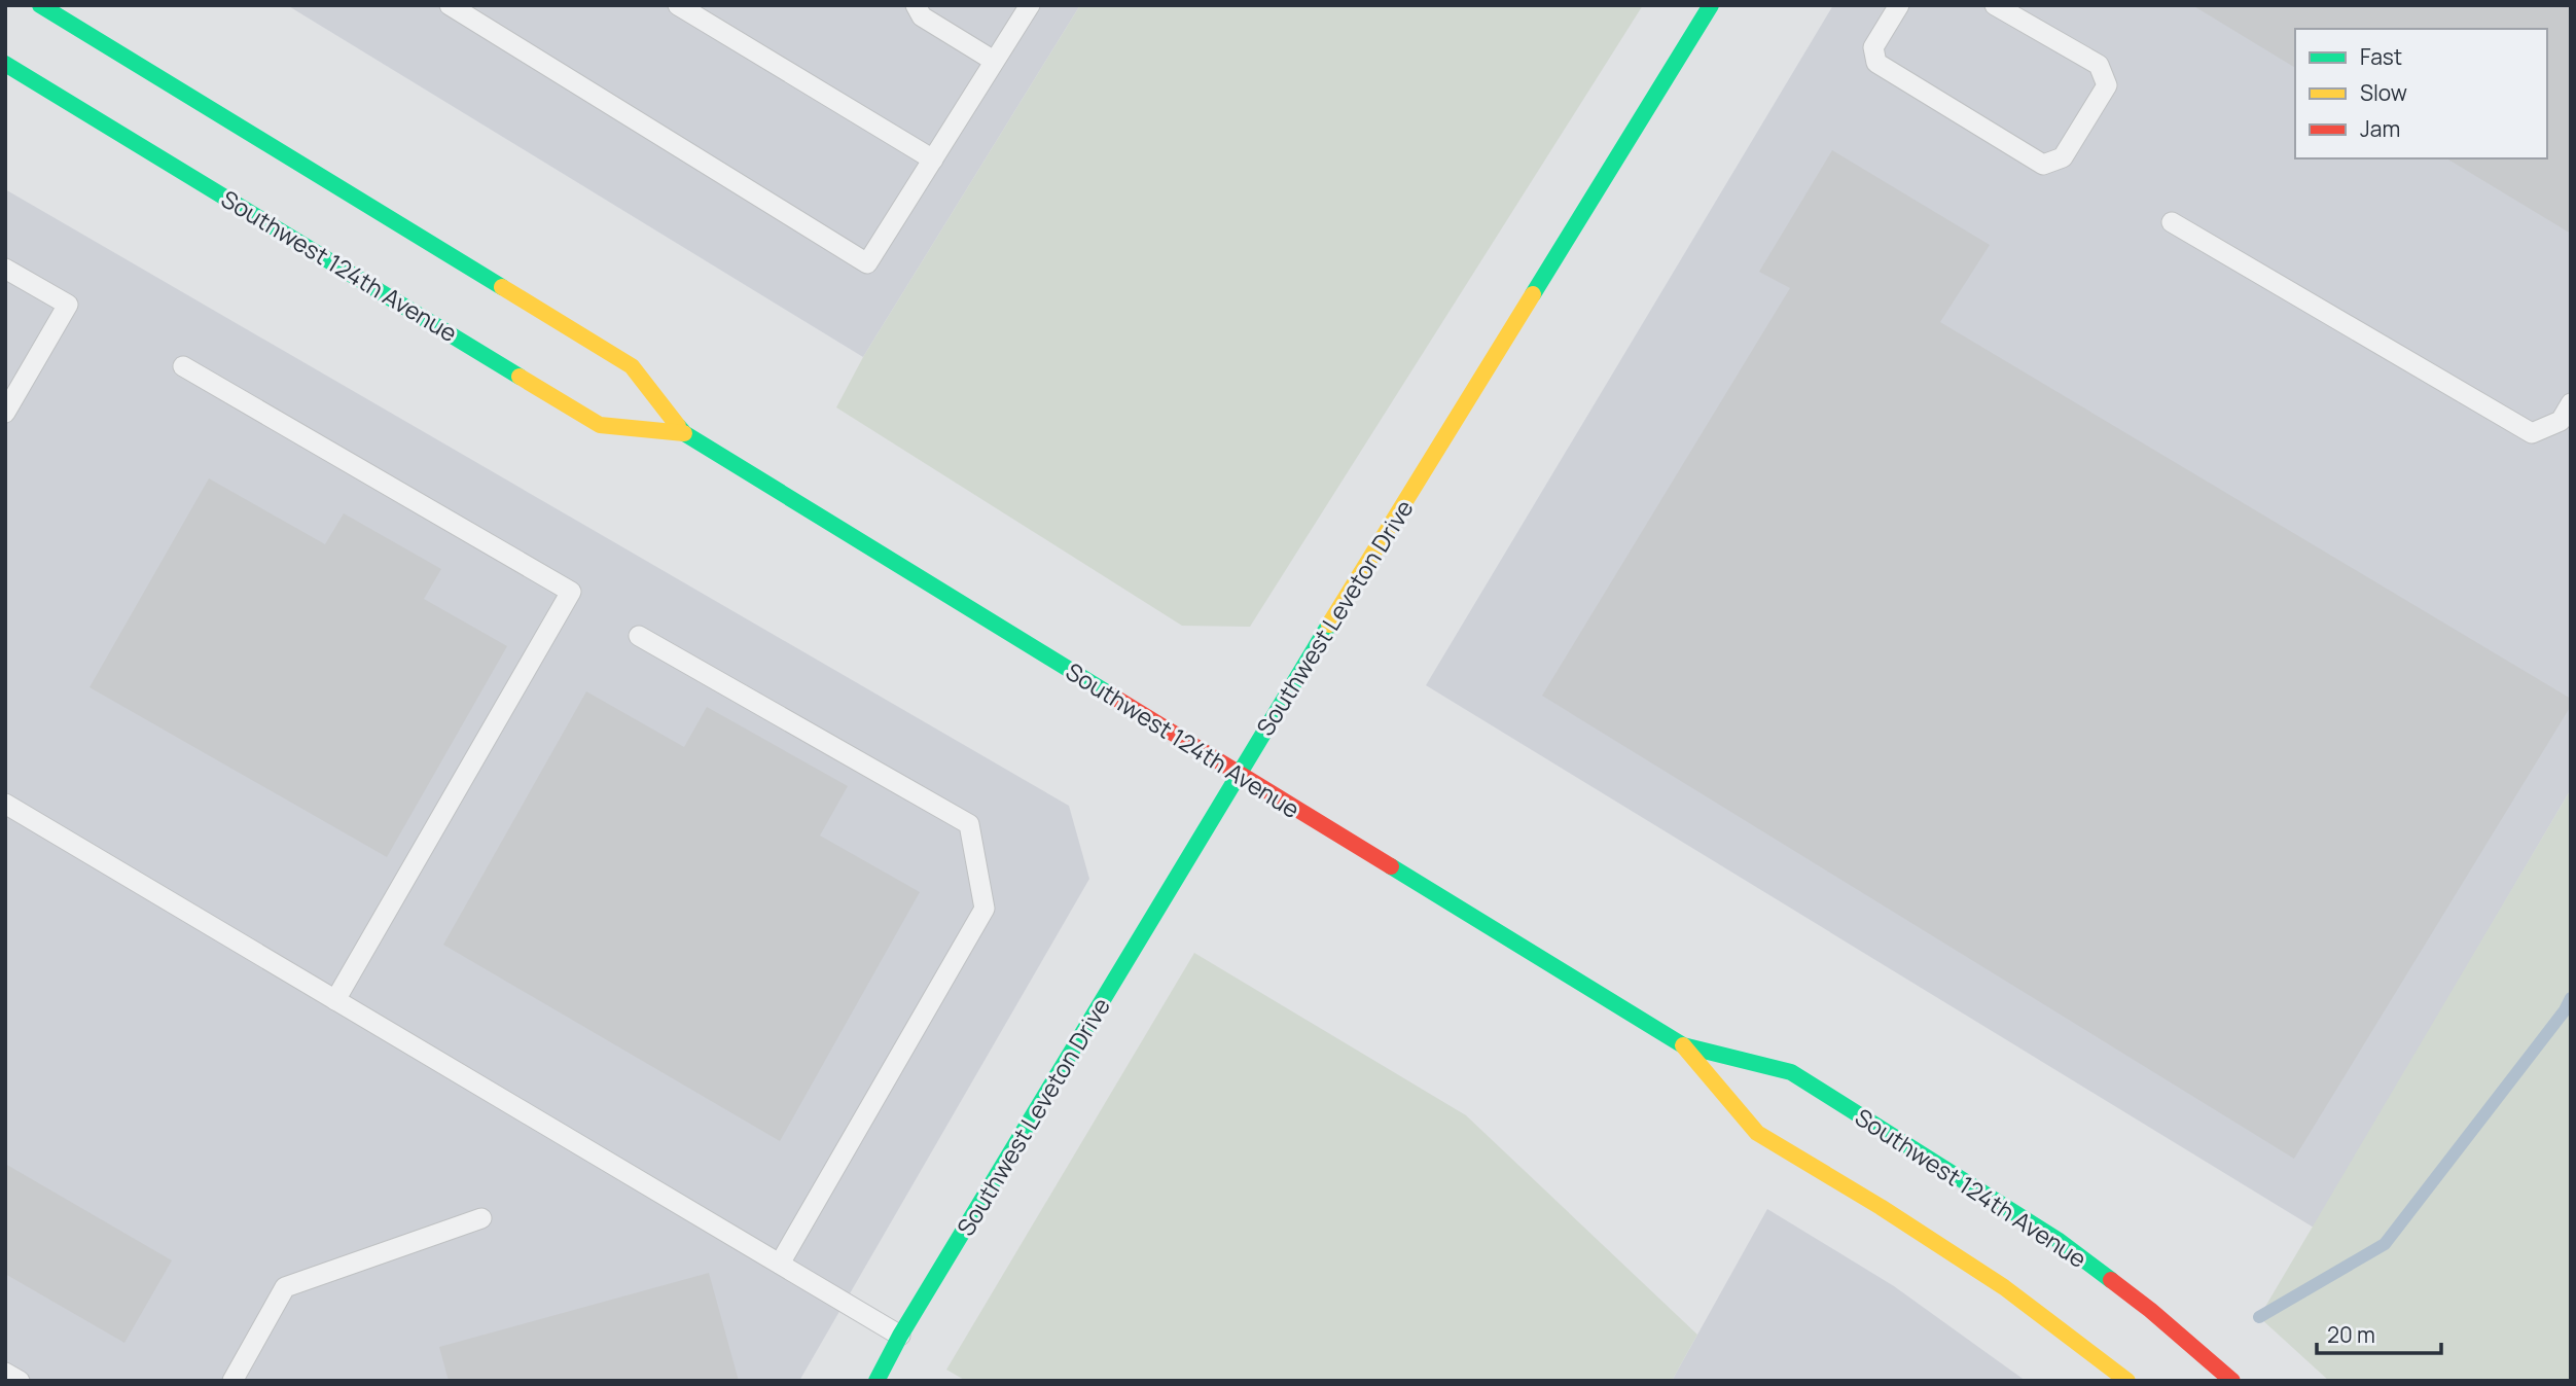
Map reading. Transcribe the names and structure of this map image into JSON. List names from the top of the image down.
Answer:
{
  "streets": {
    "main road": ["Southwest 124th Avenue", "Southwest Leveton Drive"]
  },
  "crossings": [
    ["Southwest 124th Avenue", "Southwest Leveton Drive"]
  ],
  "legend": ["Fast", "Slow", "Jam"],
  "scale_bar": "20 m"
}
